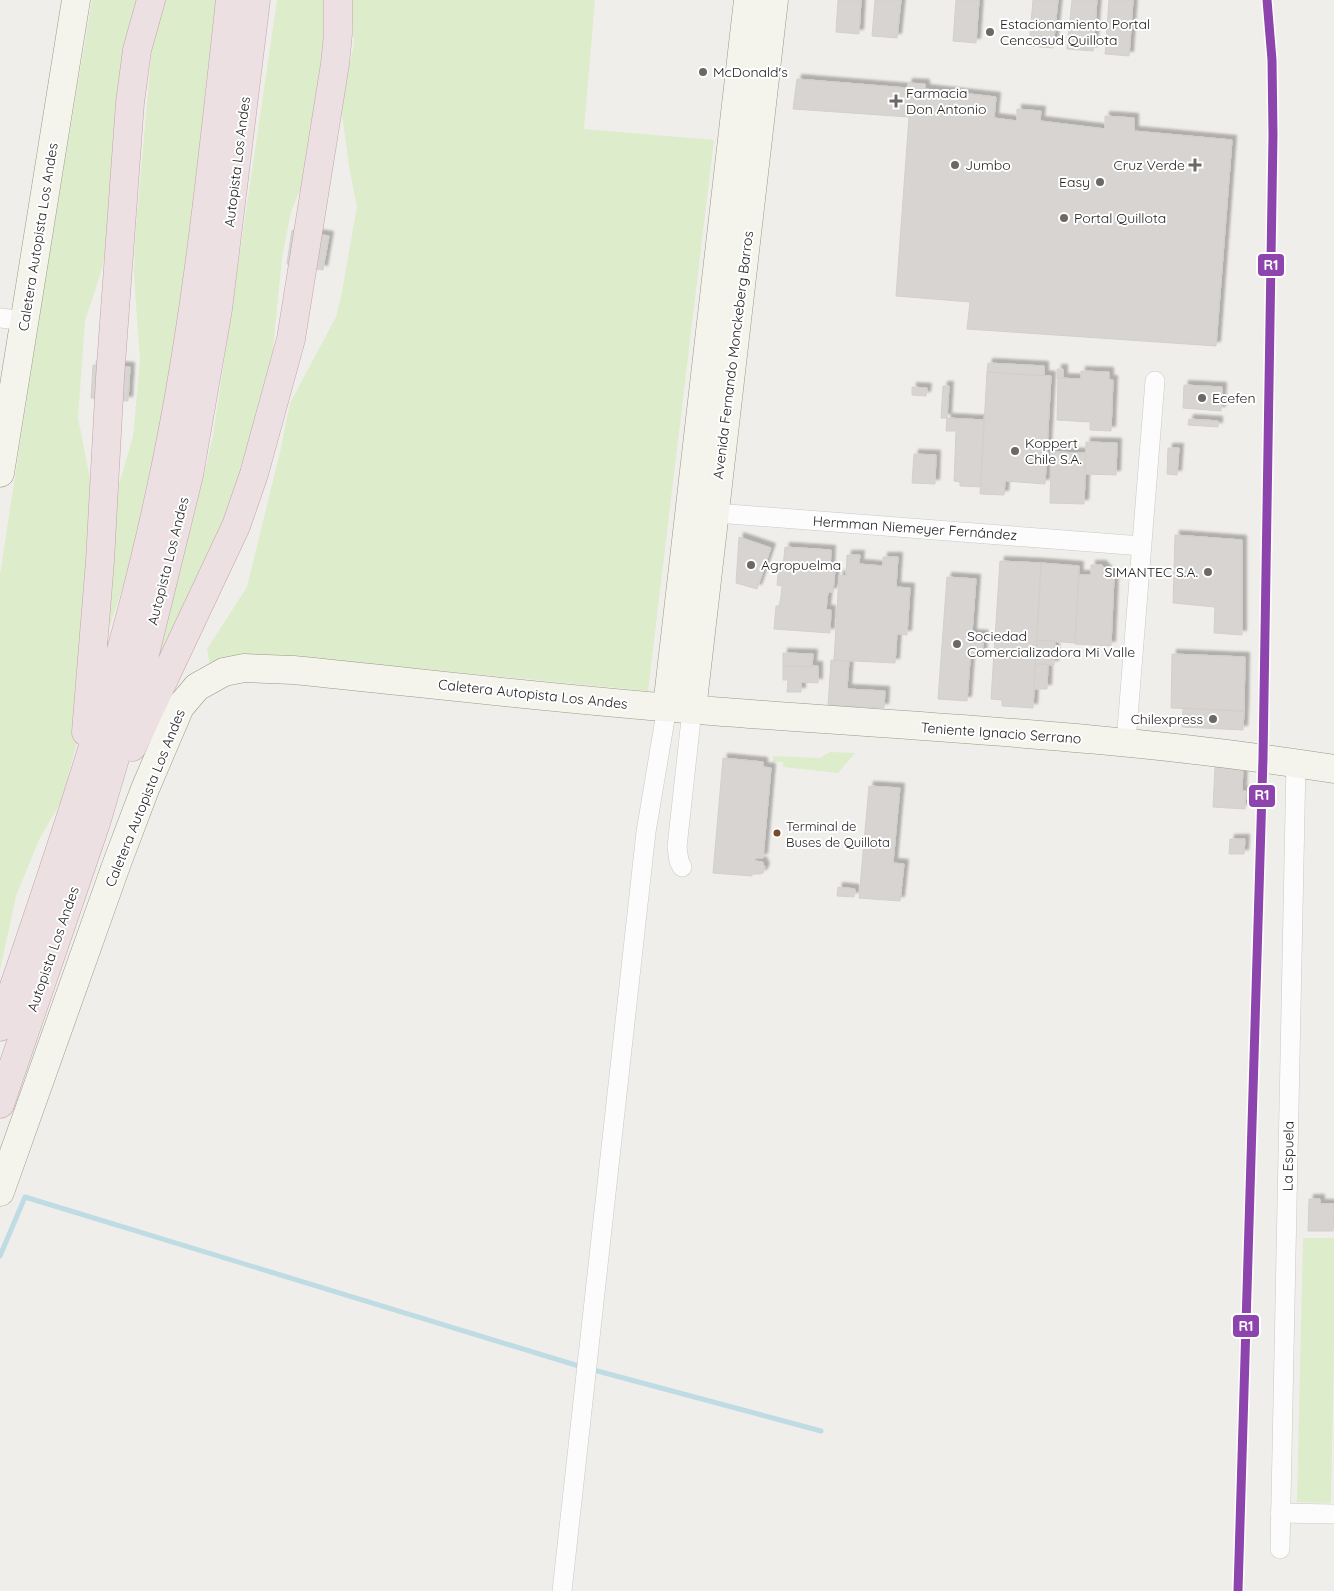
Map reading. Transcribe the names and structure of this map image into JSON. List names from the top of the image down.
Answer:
{
  "streets": {
    "highway": ["Autopista Los Andes"],
    "street": [
      "Caletera Autopista Los Andes",
      "Avenida Fernando Monckeberg Barros",
      "Hermman Niemeyer Fernández",
      "Teniente Ignacio Serrano",
      "La Espuela"
    ]
  },
  "crossings": [
    ["Caletera Autopista Los Andes", "Avenida Fernando Monckeberg Barros"],
    ["Caletera Autopista Los Andes", "Teniente Ignacio Serrano"],
    ["Avenida Fernando Monckeberg Barros", "Hermman Niemeyer Fernández"],
    ["Avenida Fernando Monckeberg Barros", "Teniente Ignacio Serrano"],
    ["Teniente Ignacio Serrano", "La Espuela"]
  ],
  "places": {
    "other": [
      "Estacionamiento Portal Cencosud Quillota",
      "McDonald's",
      "Jumbo",
      "Easy",
      "Portal Quillota",
      "Ecefen",
      "Koppert Chile S.A.",
      "Agropuelma",
      "SIMANTEC S.A.",
      "Sociedad Comercializadora Mi Valle",
      "Chilexpress",
      "Terminal de Buses de Quillota"
    ],
    "health": ["Farmacia Don Antonio", "Cruz Verde"]
  },
  "lines": ["transit line R1"]
}
